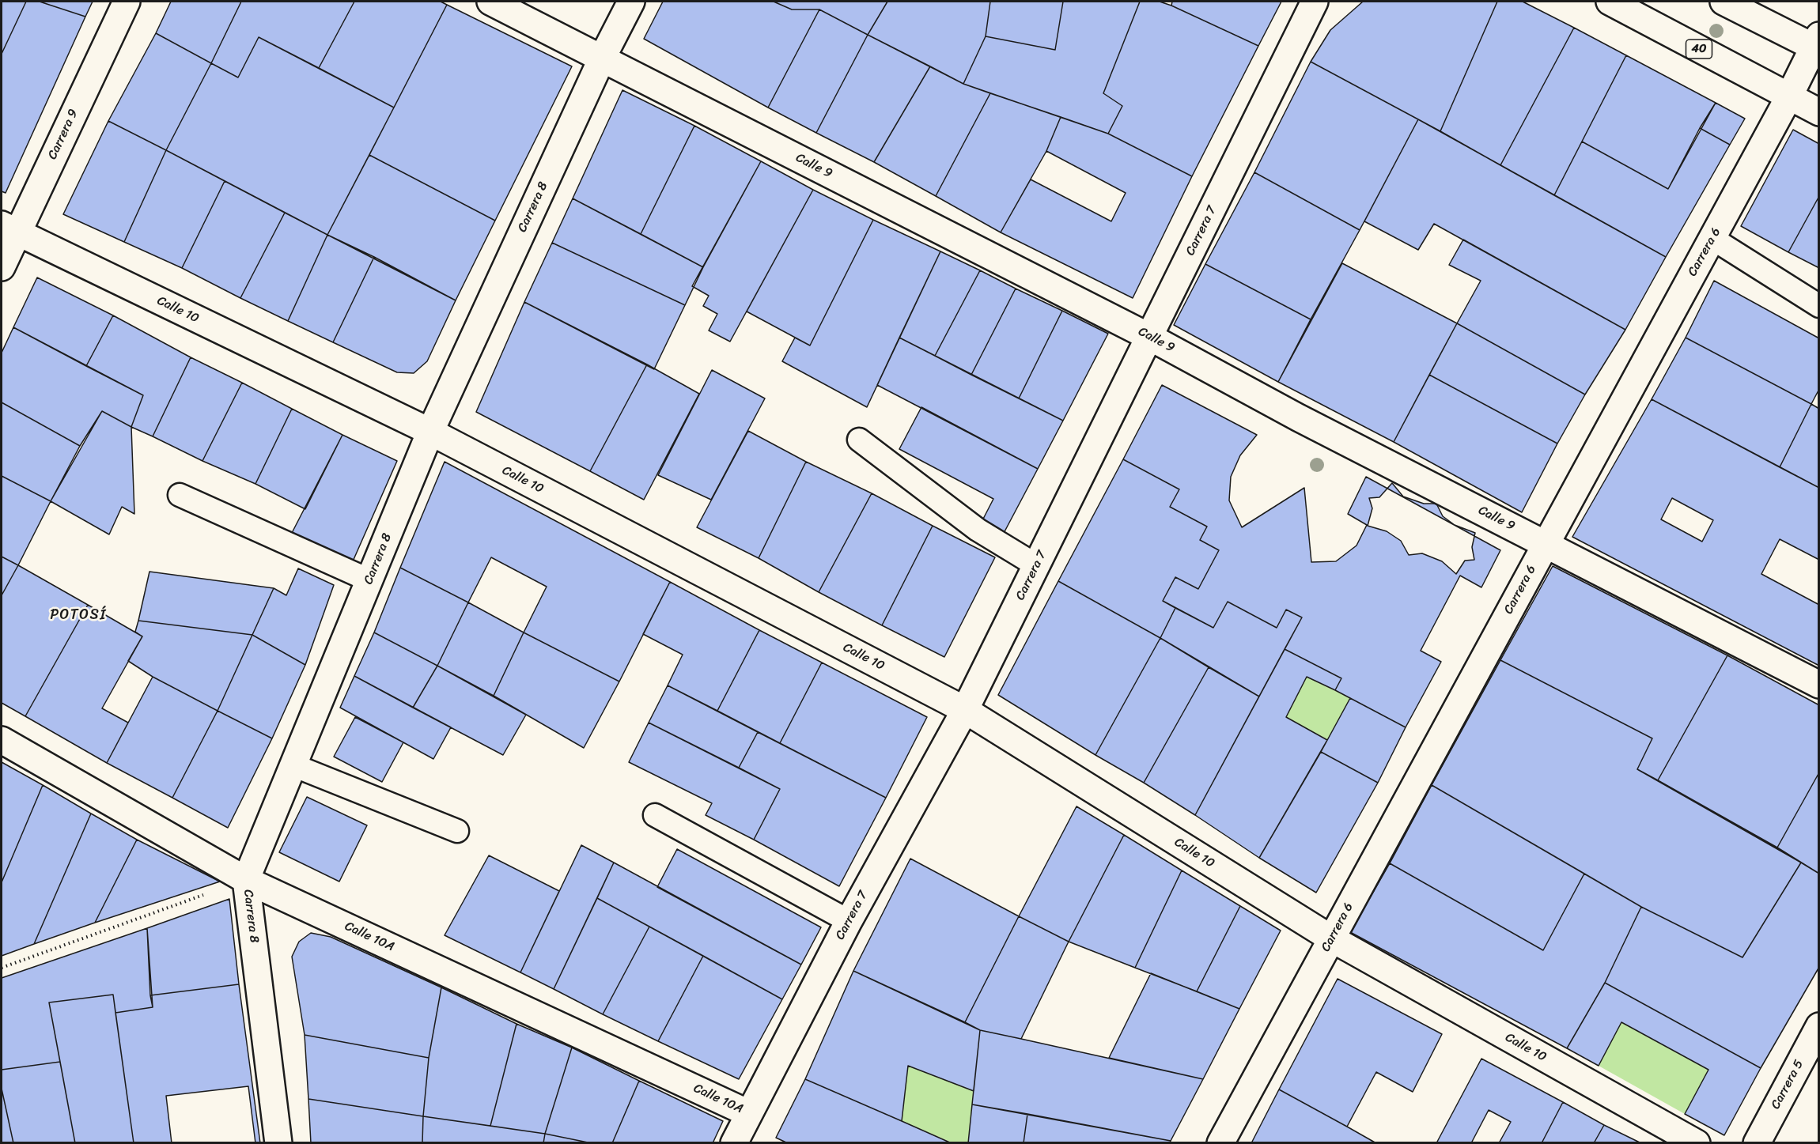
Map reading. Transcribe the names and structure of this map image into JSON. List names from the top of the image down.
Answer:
{
  "streets": {
    "street": [
      "40",
      "Carrera 9",
      "Calle 9",
      "Carrera 8",
      "Carrera 7",
      "Carrera 6",
      "Calle 10",
      "Calle 10A",
      "Carrera 5"
    ]
  },
  "crossings": [
    ["40", "Carrera 6"],
    ["Carrera 9", "Calle 10"],
    ["Calle 9", "Carrera 8"],
    ["Calle 9", "Carrera 7"],
    ["Calle 9", "Carrera 6"],
    ["Carrera 8", "Calle 10"],
    ["Carrera 8", "Calle 10A"],
    ["Carrera 7", "Calle 10"],
    ["Carrera 7", "Calle 10A"],
    ["Carrera 6", "Calle 10"]
  ],
  "districts": ["POTOSÍ"]
}
